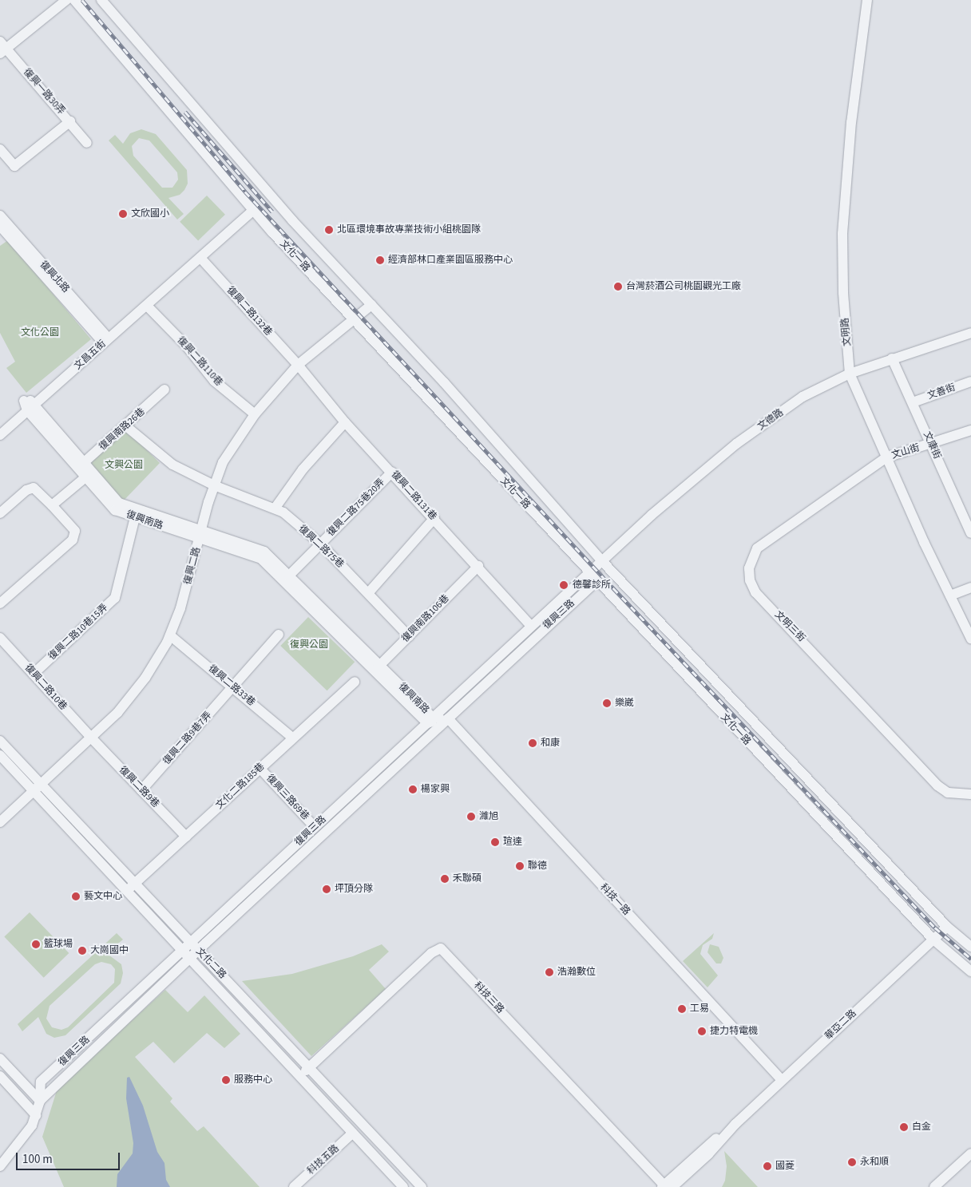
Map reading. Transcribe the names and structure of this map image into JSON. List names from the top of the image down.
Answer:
{
  "streets": {
    "street": [
      "復興一路30弄",
      "文化一路",
      "復興北路",
      "復興二路132巷",
      "文明路",
      "文昌五街",
      "復興二路110巷",
      "文善街",
      "文德路",
      "復興南路26巷",
      "文康街",
      "文山街",
      "復興二路131巷",
      "復興二路75巷20弄",
      "復興南路",
      "復興二路75巷",
      "復興二路",
      "復興三路",
      "復興南路106巷",
      "文明三街",
      "復興二路10巷15弄",
      "復興二路33巷",
      "復興二路10巷",
      "復興二路9巷7弄",
      "文化二路185巷",
      "復興二路9巷",
      "復興三路69巷",
      "科技一路",
      "文化二路",
      "科技三路",
      "華亞二路",
      "科技五路"
    ]
  },
  "crossings": [
    ["文化一路", "文昌五街"],
    ["文化一路", "文德路"],
    ["文化一路", "復興二路"],
    ["文化一路", "復興三路"],
    ["文化一路", "華亞二路"],
    ["復興北路", "文昌五街"],
    ["復興二路132巷", "文昌五街"],
    ["復興二路132巷", "復興二路131巷"],
    ["復興二路132巷", "復興二路"],
    ["文明路", "文德路"],
    ["文明路", "文山街"],
    ["文明路", "文明三街"],
    ["文昌五街", "復興二路110巷"],
    ["文昌五街", "復興南路"],
    ["復興二路110巷", "復興二路"],
    ["文善街", "文康街"],
    ["文德路", "文康街"],
    ["文德路", "復興三路"],
    ["復興南路26巷", "復興南路"],
    ["復興南路26巷", "復興二路75巷"],
    ["文康街", "文山街"],
    ["文山街", "文明三街"],
    ["復興二路131巷", "復興二路75巷20弄"],
    ["復興二路131巷", "復興二路"],
    ["復興二路131巷", "復興三路"],
    ["復興二路131巷", "復興南路106巷"],
    ["復興二路75巷20弄", "復興南路"],
    ["復興二路75巷20弄", "復興二路75巷"],
    ["復興南路", "復興二路"],
    ["復興南路", "復興三路"],
    ["復興南路", "復興南路106巷"],
    ["復興南路", "復興二路10巷15弄"],
    ["復興南路", "科技一路"],
    ["復興二路75巷", "復興二路"],
    ["復興二路75巷", "復興南路106巷"],
    ["復興二路", "復興二路33巷"],
    ["復興二路", "復興二路10巷"],
    ["復興二路", "復興二路9巷"],
    ["復興二路", "文化二路"],
    ["復興三路", "復興三路69巷"],
    ["復興三路", "科技一路"],
    ["復興三路", "文化二路"],
    ["復興二路10巷15弄", "復興二路10巷"],
    ["復興二路33巷", "復興二路9巷7弄"],
    ["復興二路33巷", "文化二路185巷"],
    ["復興二路10巷", "復興二路9巷"],
    ["復興二路9巷7弄", "復興二路9巷"],
    ["文化二路185巷", "復興二路9巷"],
    ["文化二路185巷", "復興三路69巷"],
    ["文化二路185巷", "文化二路"],
    ["科技一路", "華亞二路"],
    ["文化二路", "科技三路"],
    ["文化二路", "科技五路"],
    ["科技三路", "華亞二路"]
  ],
  "parks": ["文化公園", "文興公園", "復興公園"],
  "places": [
    "文欣國小",
    "北區環境事故專業技術小組桃園隊",
    "經濟部林口產業園區服務中心",
    "台灣菸酒公司桃園觀光工廠",
    "德馨診所",
    "樂崴",
    "和康",
    "楊家興",
    "濰旭",
    "瑄達",
    "聯德",
    "禾聯碩",
    "坪頂分隊",
    "藝文中心",
    "籃球場",
    "大崗國中",
    "浩瀚數位",
    "工易",
    "捷力特電機",
    "服務中心",
    "白金",
    "永和順",
    "國菱"
  ],
  "scale_bar": "100 m"
}
